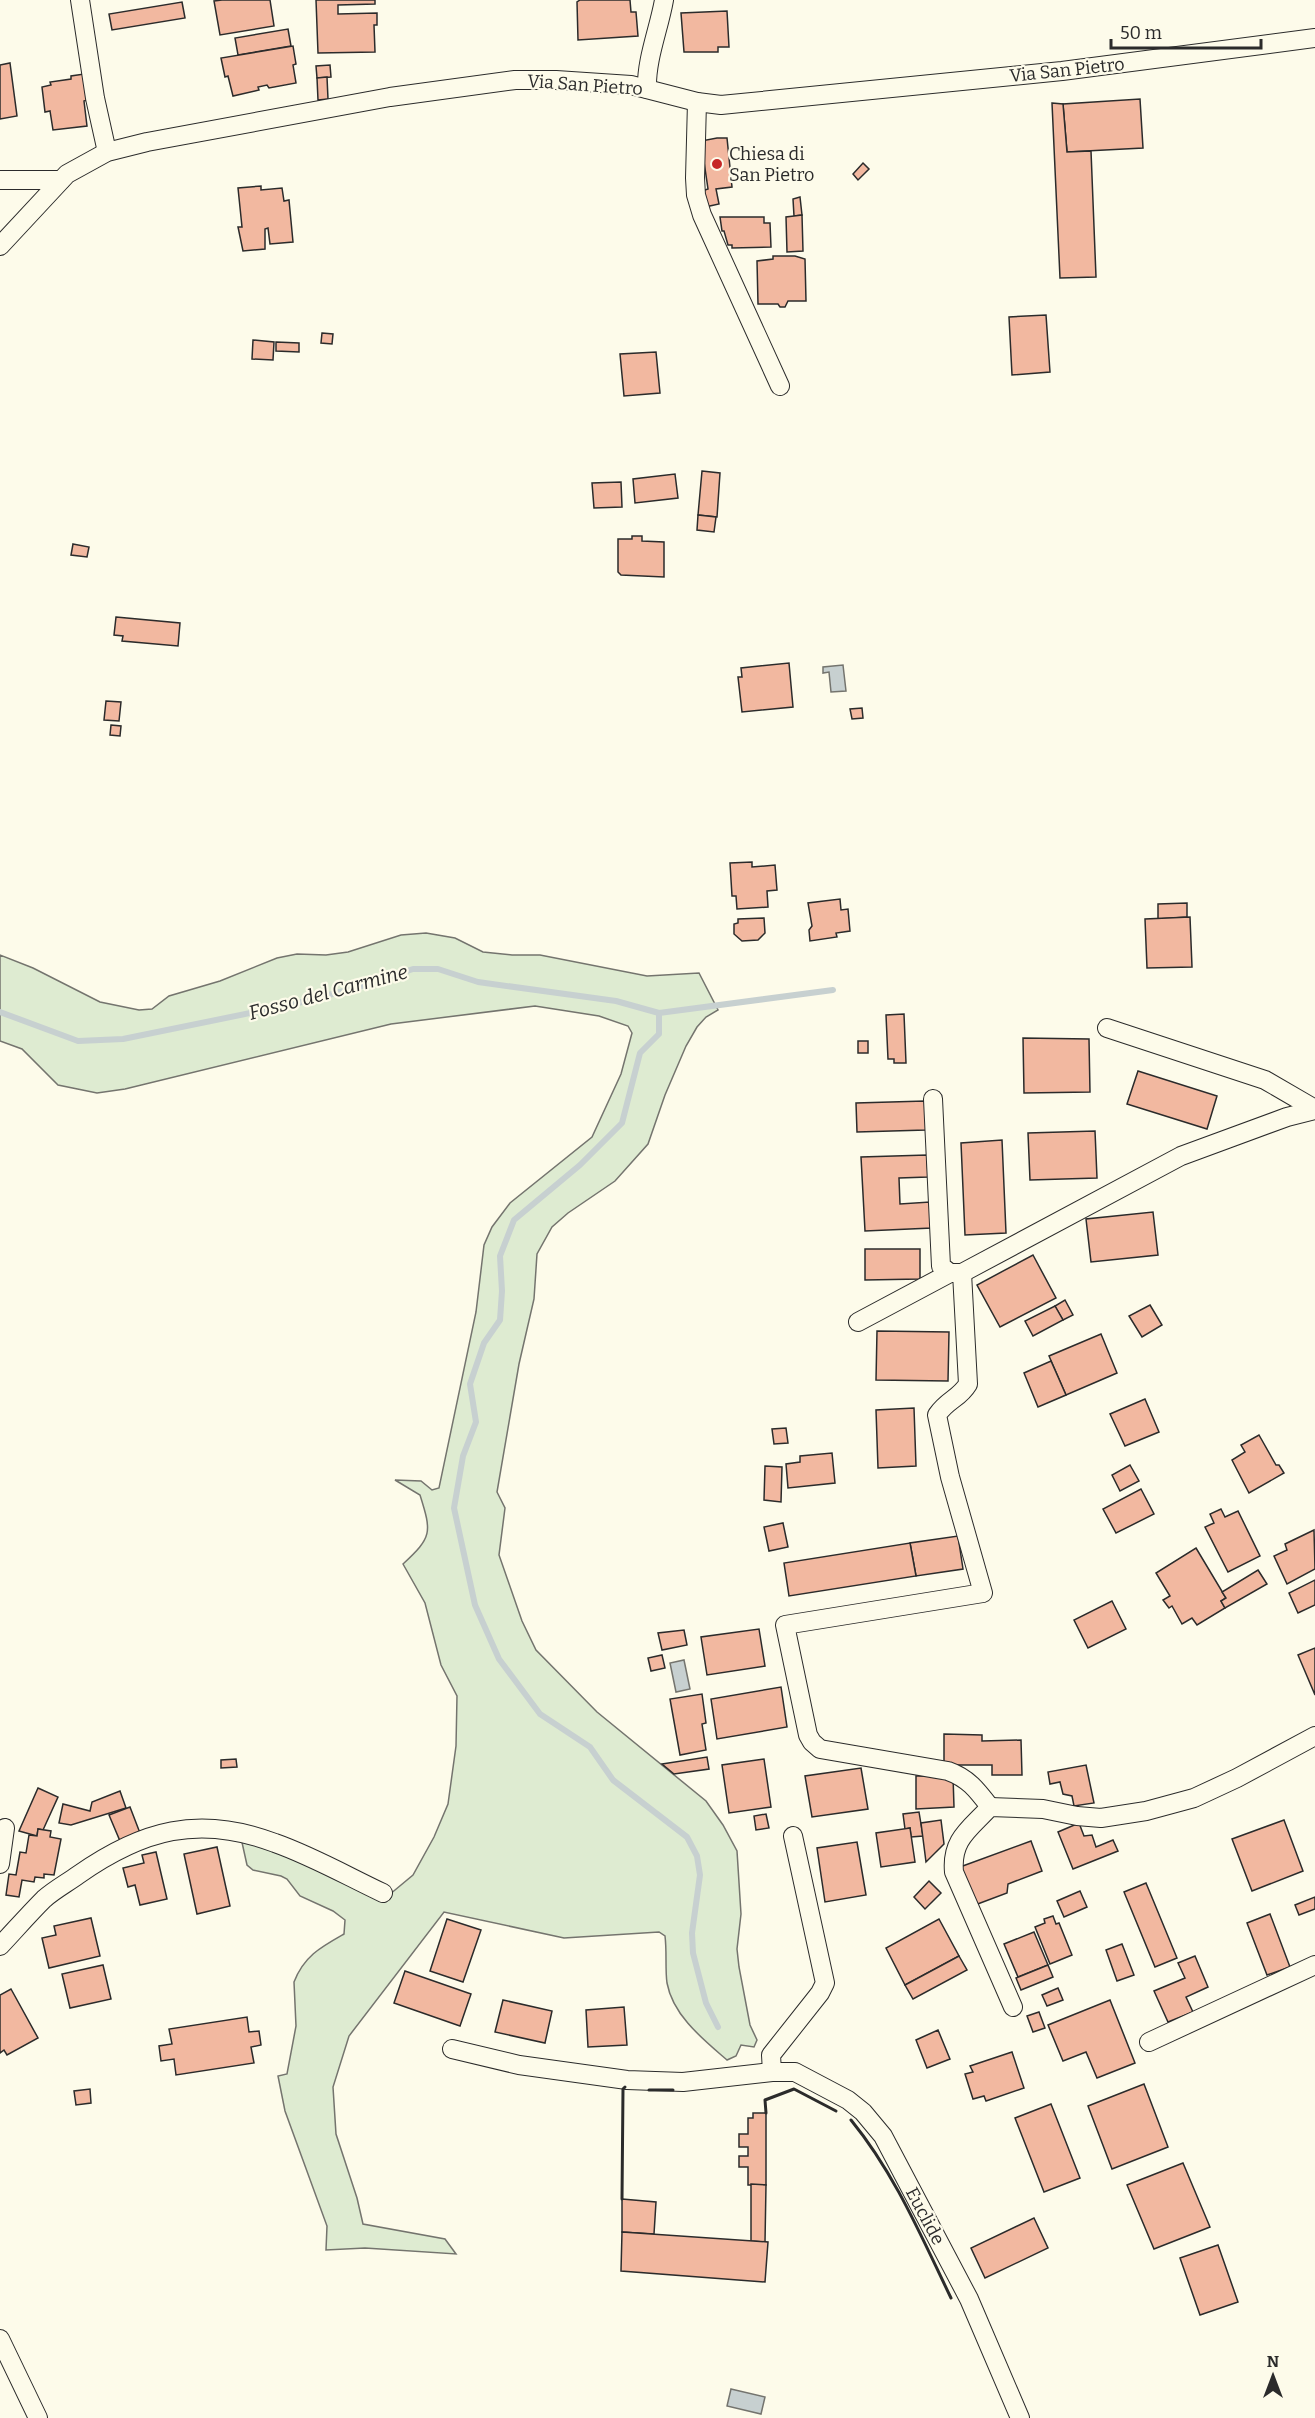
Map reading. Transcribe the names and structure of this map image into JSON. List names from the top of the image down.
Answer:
{
  "streets": {
    "street": ["Via San Pietro", "Euclide"]
  },
  "water": ["Fosso del Carmine"],
  "places": ["Chiesa di San Pietro"],
  "scale_bar": "50 m",
  "north": "top"
}
